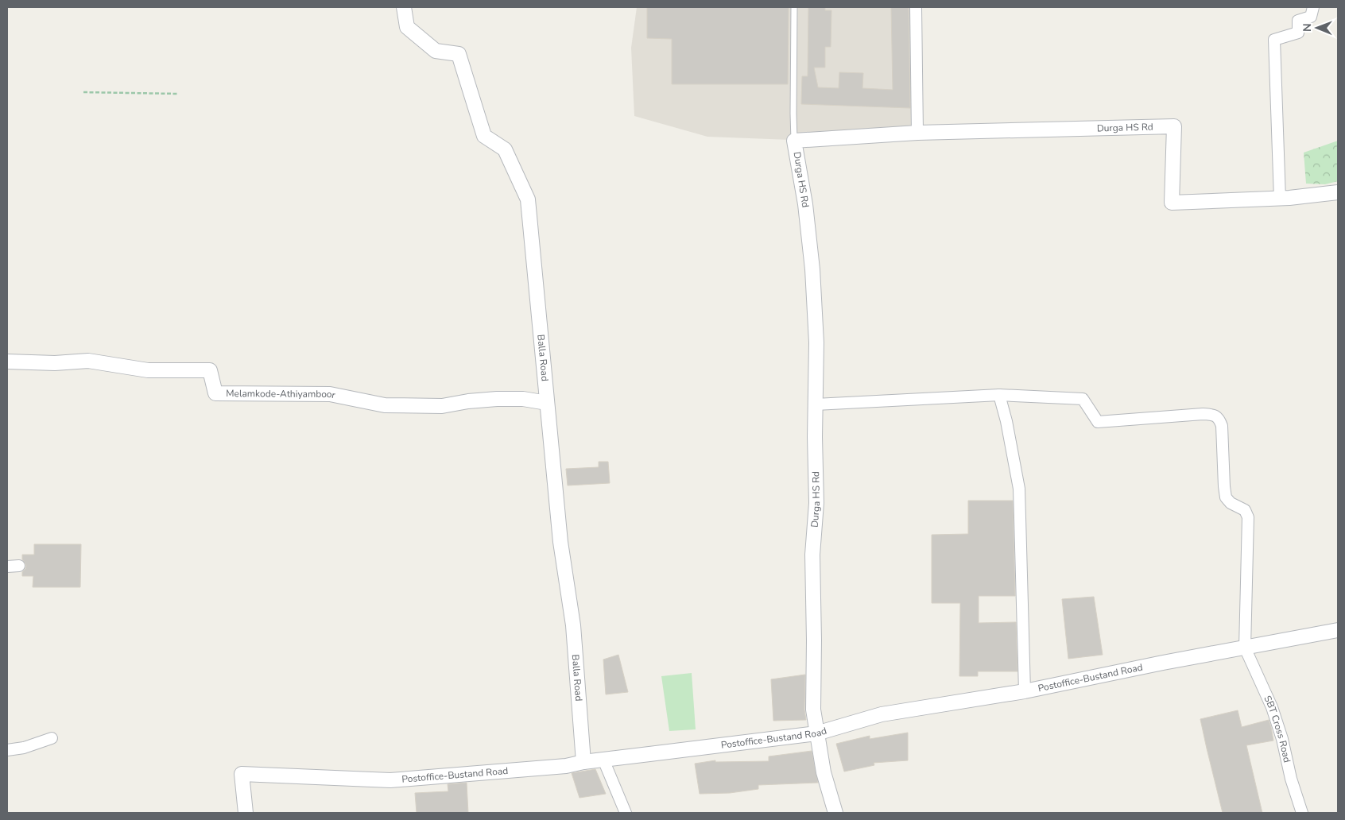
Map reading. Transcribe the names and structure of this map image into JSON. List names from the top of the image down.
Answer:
{
  "streets": {
    "street": [
      "Durga HS Rd",
      "Balla Road",
      "Melamkode-Athiyamboor",
      "Postoffice-Bustand Road",
      "SBT Cross Road"
    ]
  },
  "crossings": [
    ["Durga HS Rd", "Postoffice-Bustand Road"],
    ["Balla Road", "Melamkode-Athiyamboor"],
    ["Balla Road", "Postoffice-Bustand Road"],
    ["Postoffice-Bustand Road", "SBT Cross Road"]
  ],
  "north": "left"
}
